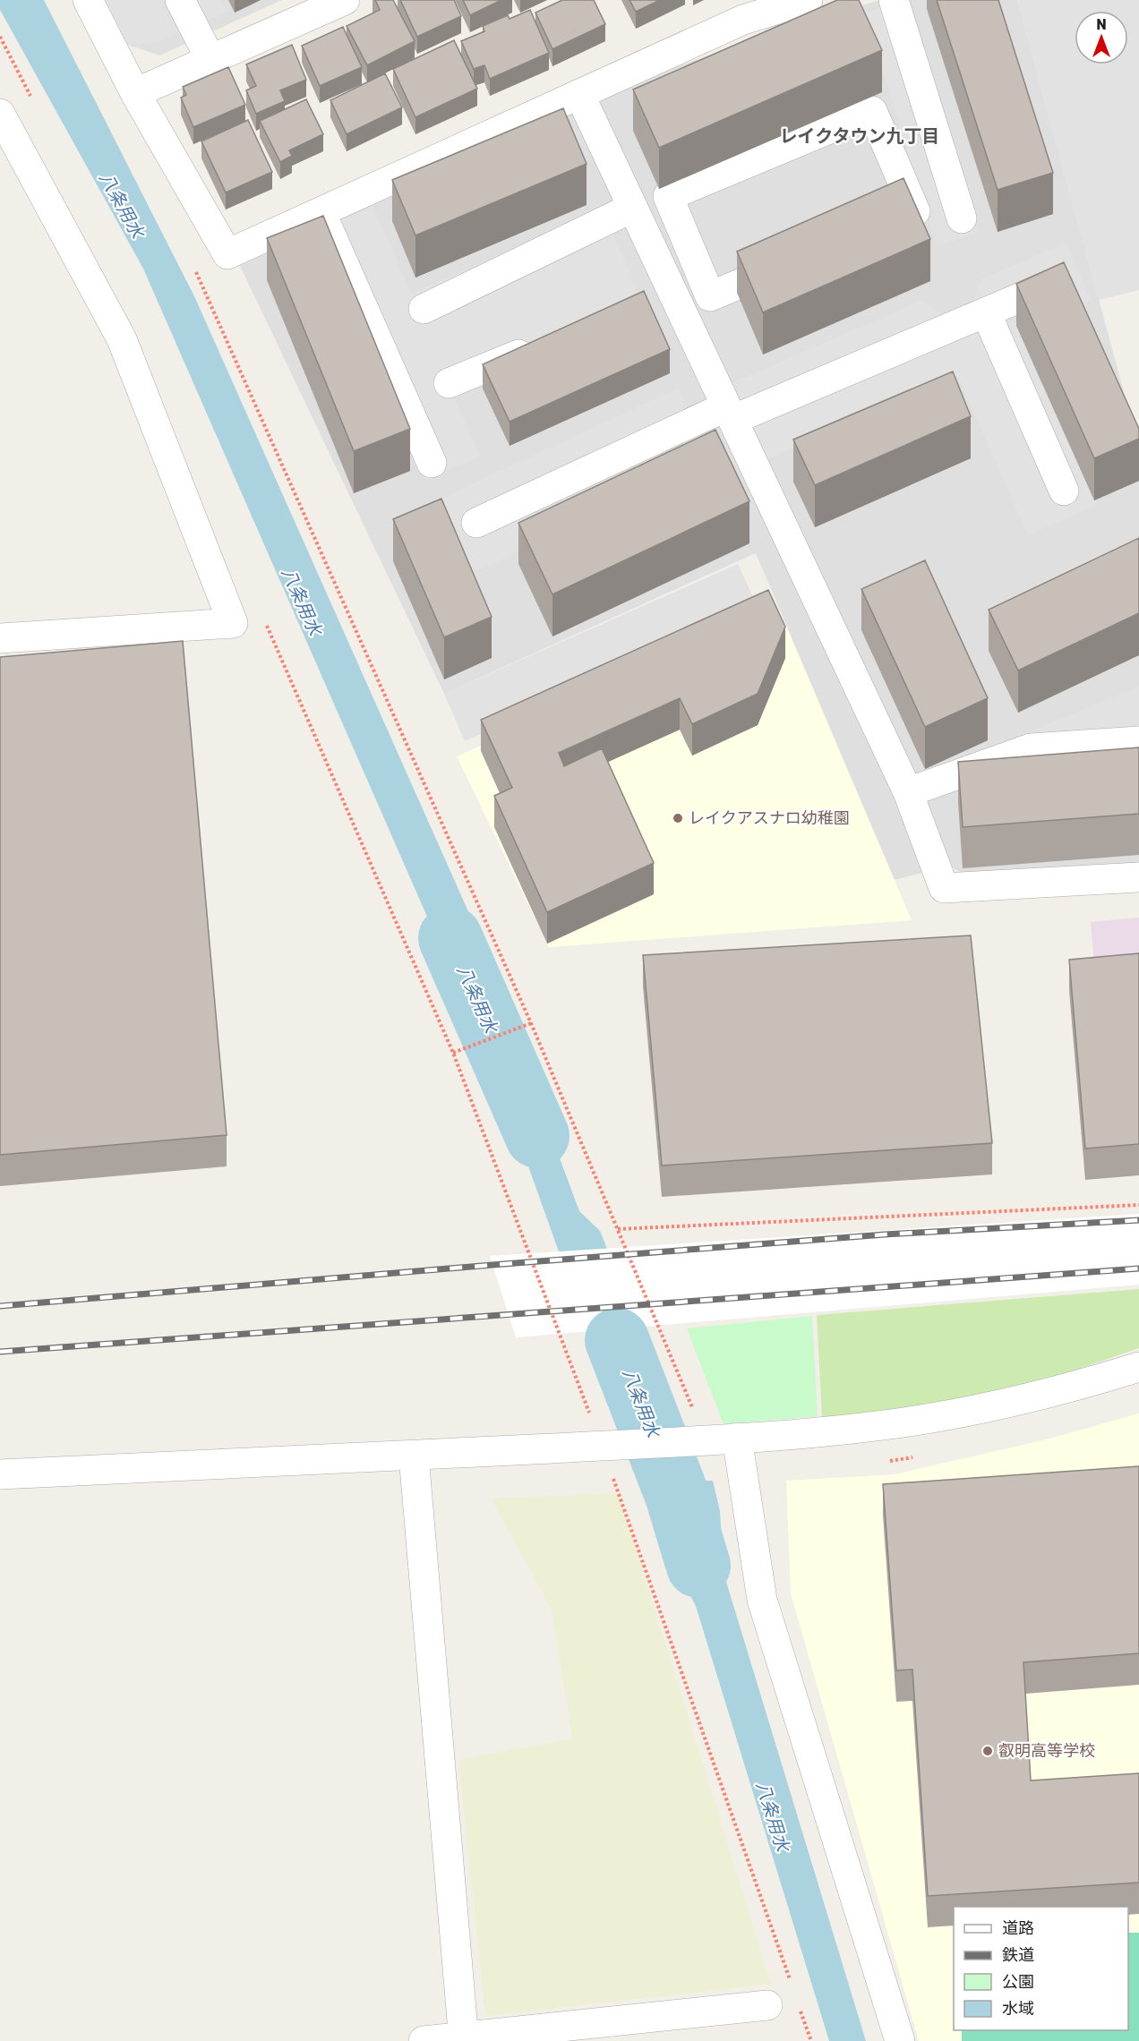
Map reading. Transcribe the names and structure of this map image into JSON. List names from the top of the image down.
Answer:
{
  "districts": ["レイクタウン九丁目"],
  "water": ["八条用水"],
  "places": ["レイクアスナロ幼稚園", "叡明高等学校"],
  "legend": [
    "道路",
    "鉄道",
    "公園",
    "水域"
  ],
  "north": "top"
}
